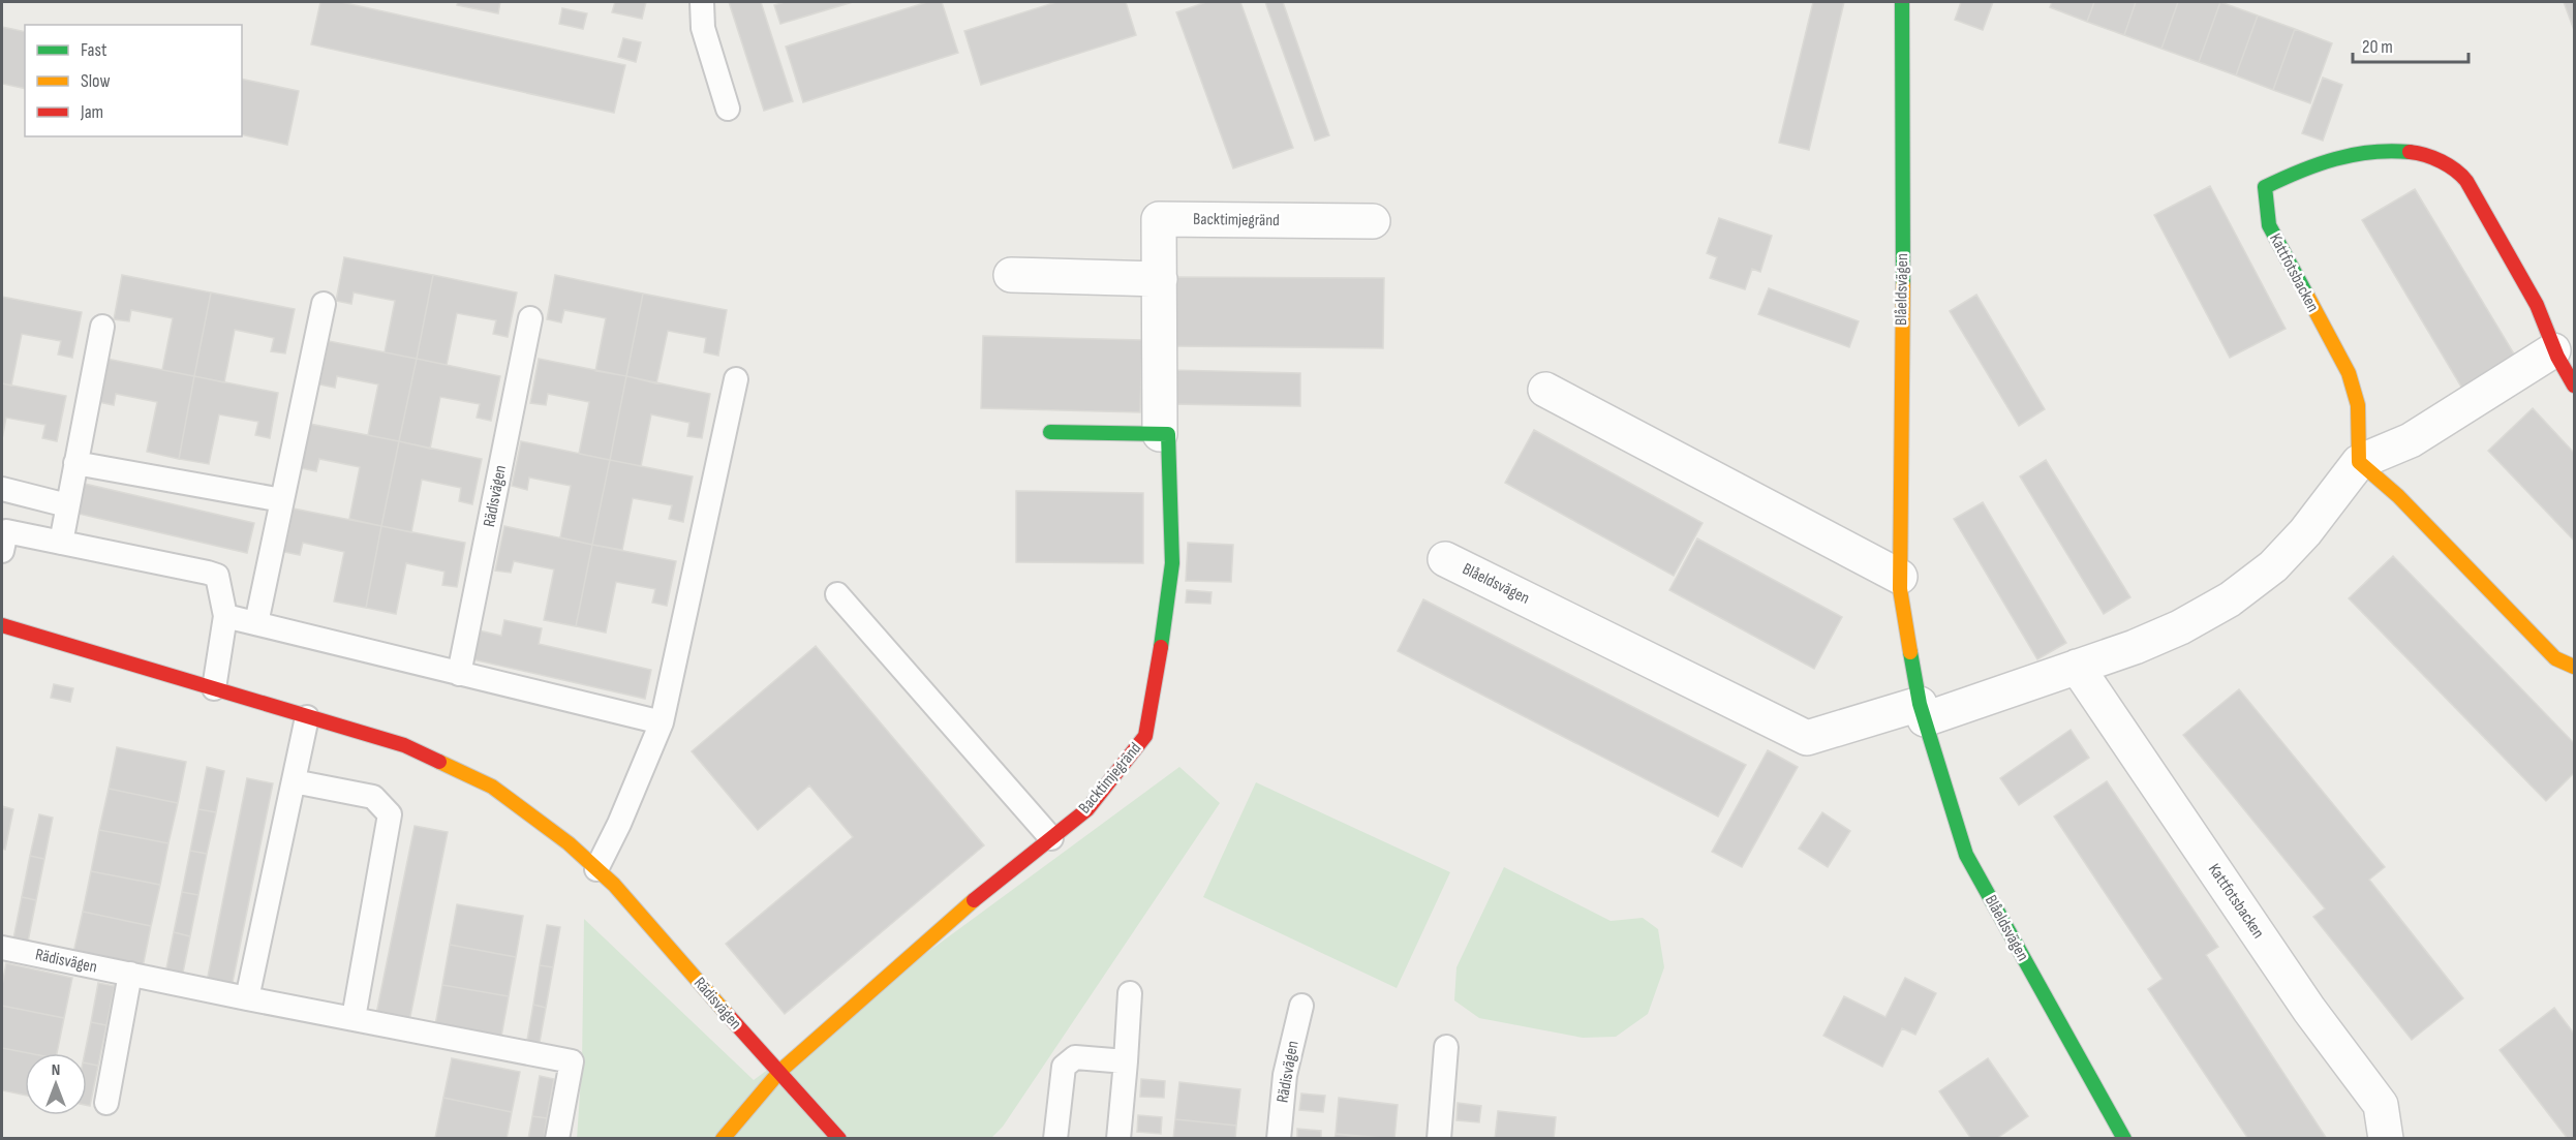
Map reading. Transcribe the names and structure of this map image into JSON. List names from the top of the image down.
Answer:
{
  "streets": {
    "street": [
      "Backtimjegränd",
      "Kattfotsbacken",
      "Blåeldsvägen",
      "Rädisvägen"
    ]
  },
  "crossings": [
    ["Backtimjegränd", "Rädisvägen"]
  ],
  "legend": ["Fast", "Slow", "Jam"],
  "scale_bar": "20 m",
  "north": "top"
}
